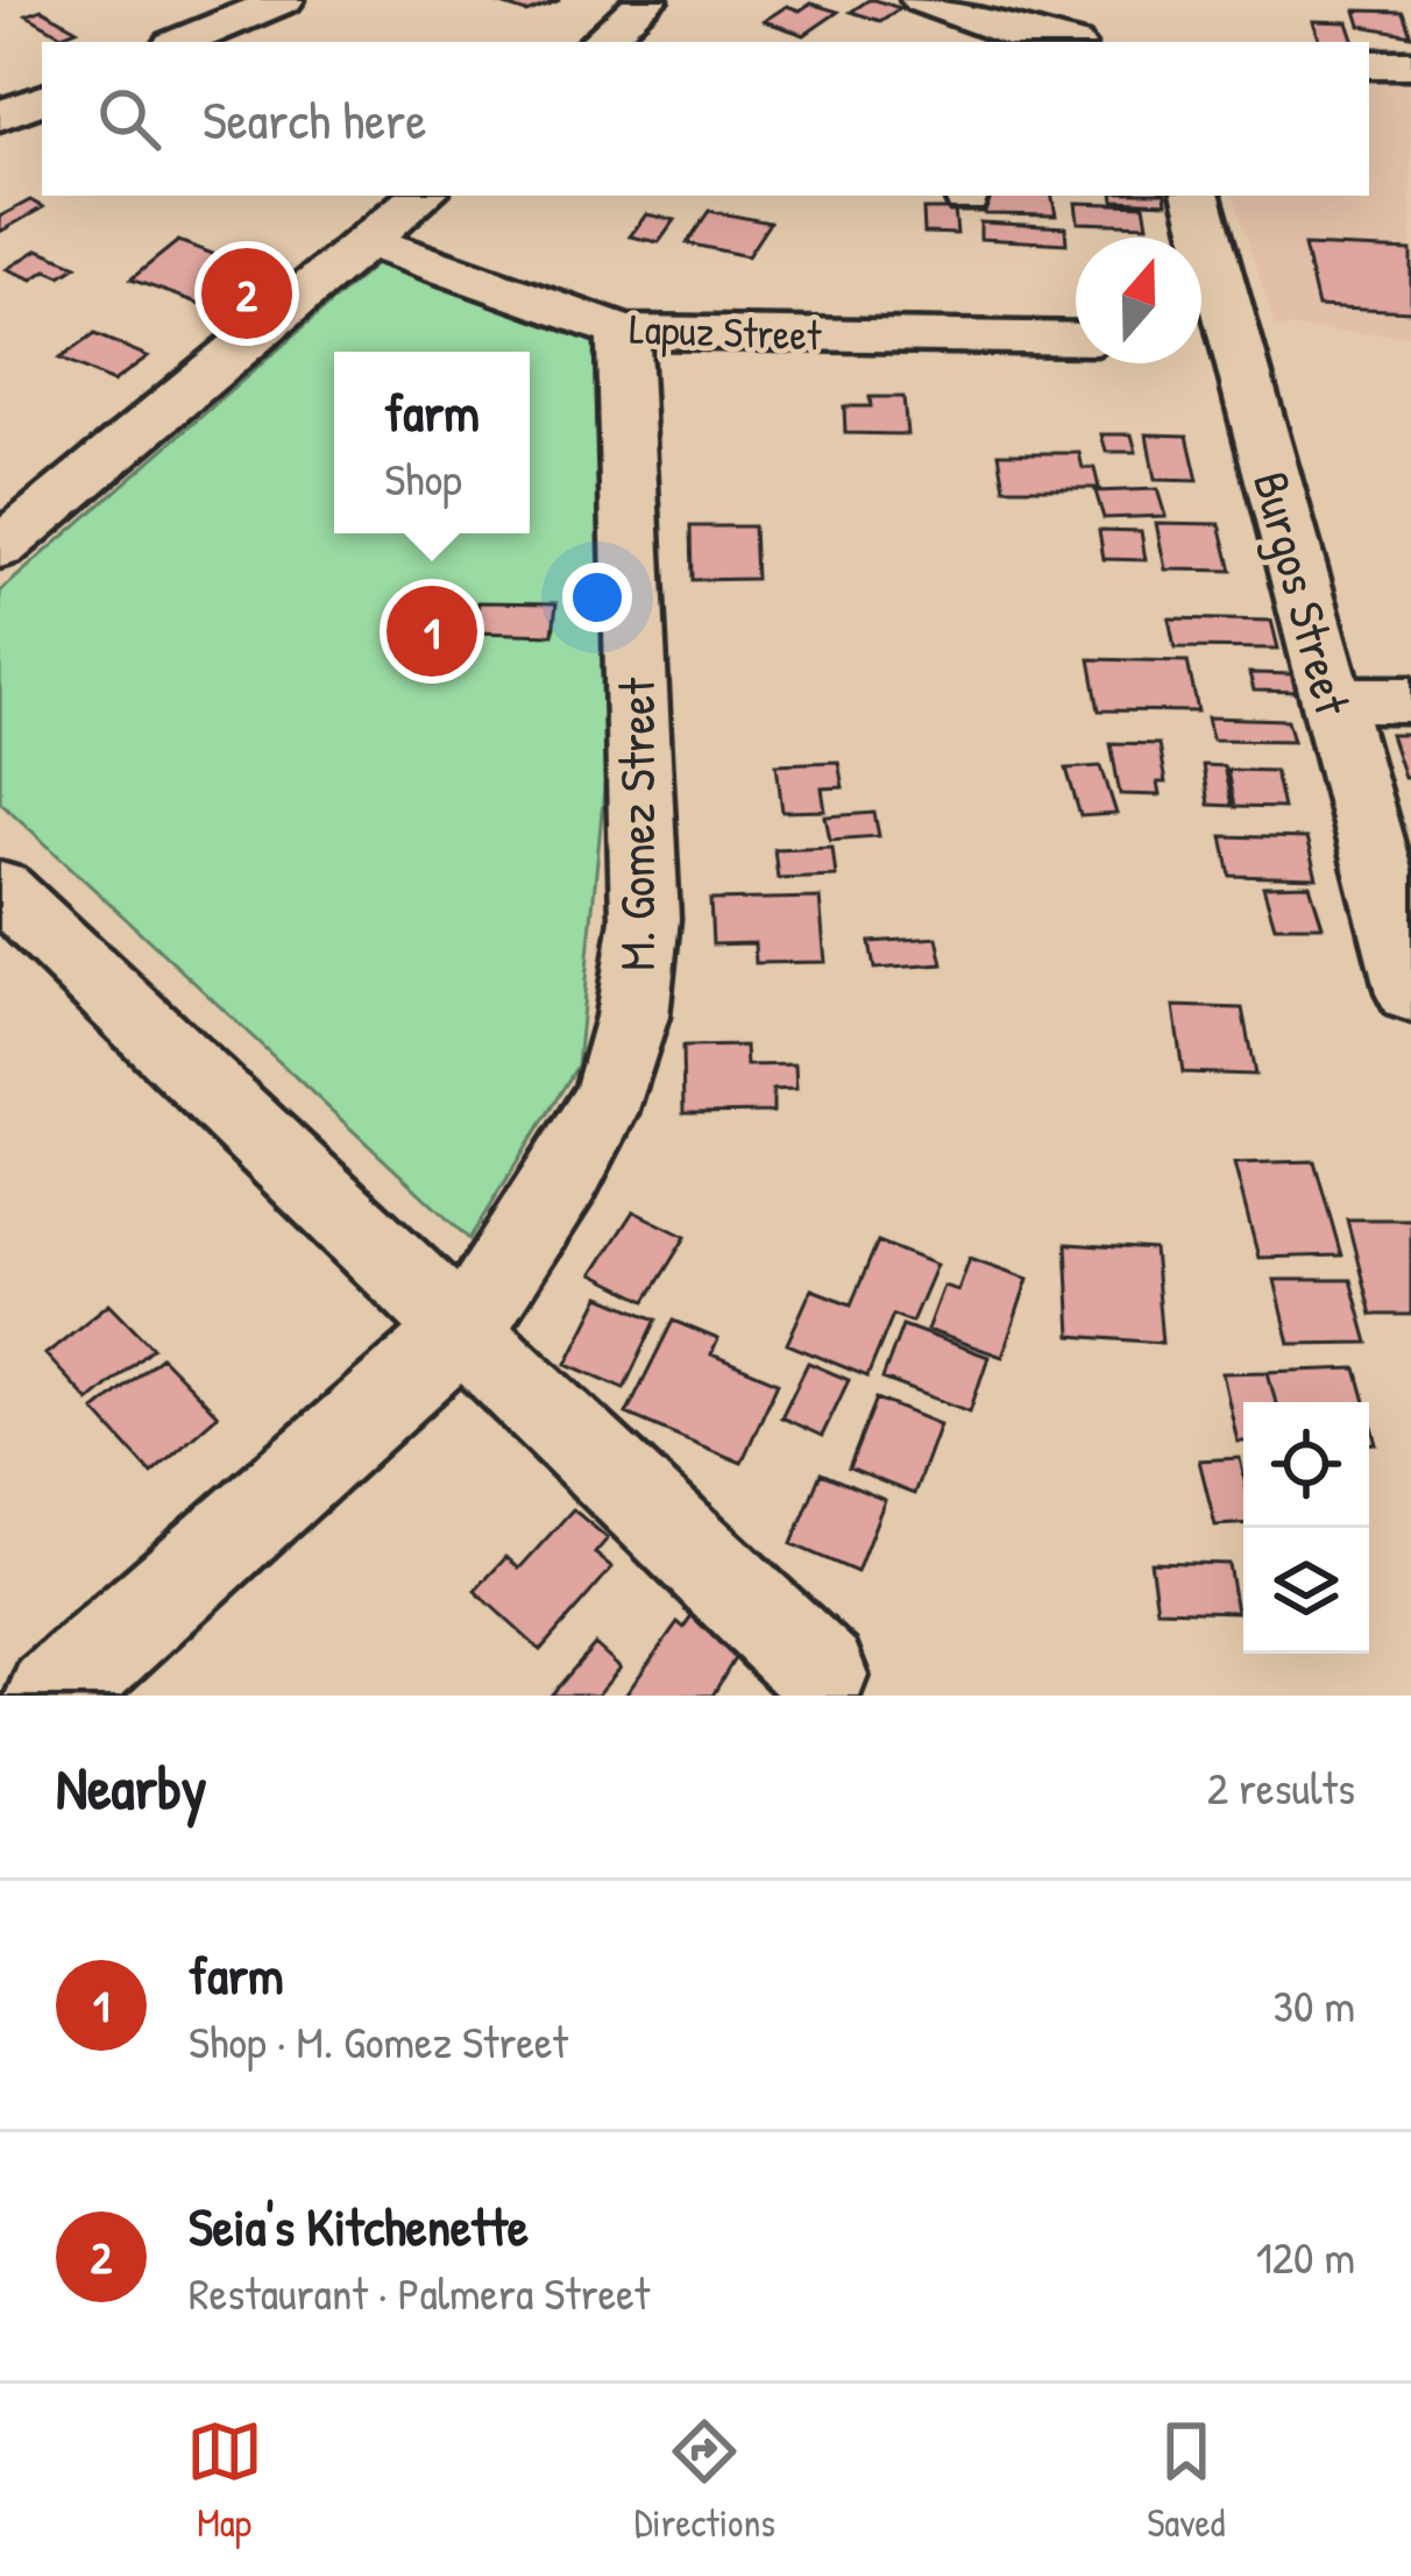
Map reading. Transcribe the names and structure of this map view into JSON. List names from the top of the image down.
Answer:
{
  "streets": {
    "street": ["Lapuz Street", "Burgos Street", "M. Gomez Street"]
  },
  "crossings": [
    ["Lapuz Street", "M. Gomez Street"]
  ],
  "north": "top",
  "page": {
    "search": "Search here",
    "pins": ["2", "1"],
    "popup": ["farm", "Shop"],
    "heading": ["Nearby", "2 results"],
    "list": [
      {
        "mark": "1",
        "name": "farm",
        "note": "Shop · M. Gomez Street",
        "value": "30 m"
      },
      {
        "mark": "2",
        "name": "Seia's Kitchenette",
        "note": "Restaurant · Palmera Street",
        "value": "120 m"
      }
    ],
    "nav": ["Map", "Directions", "Saved"]
  }
}
